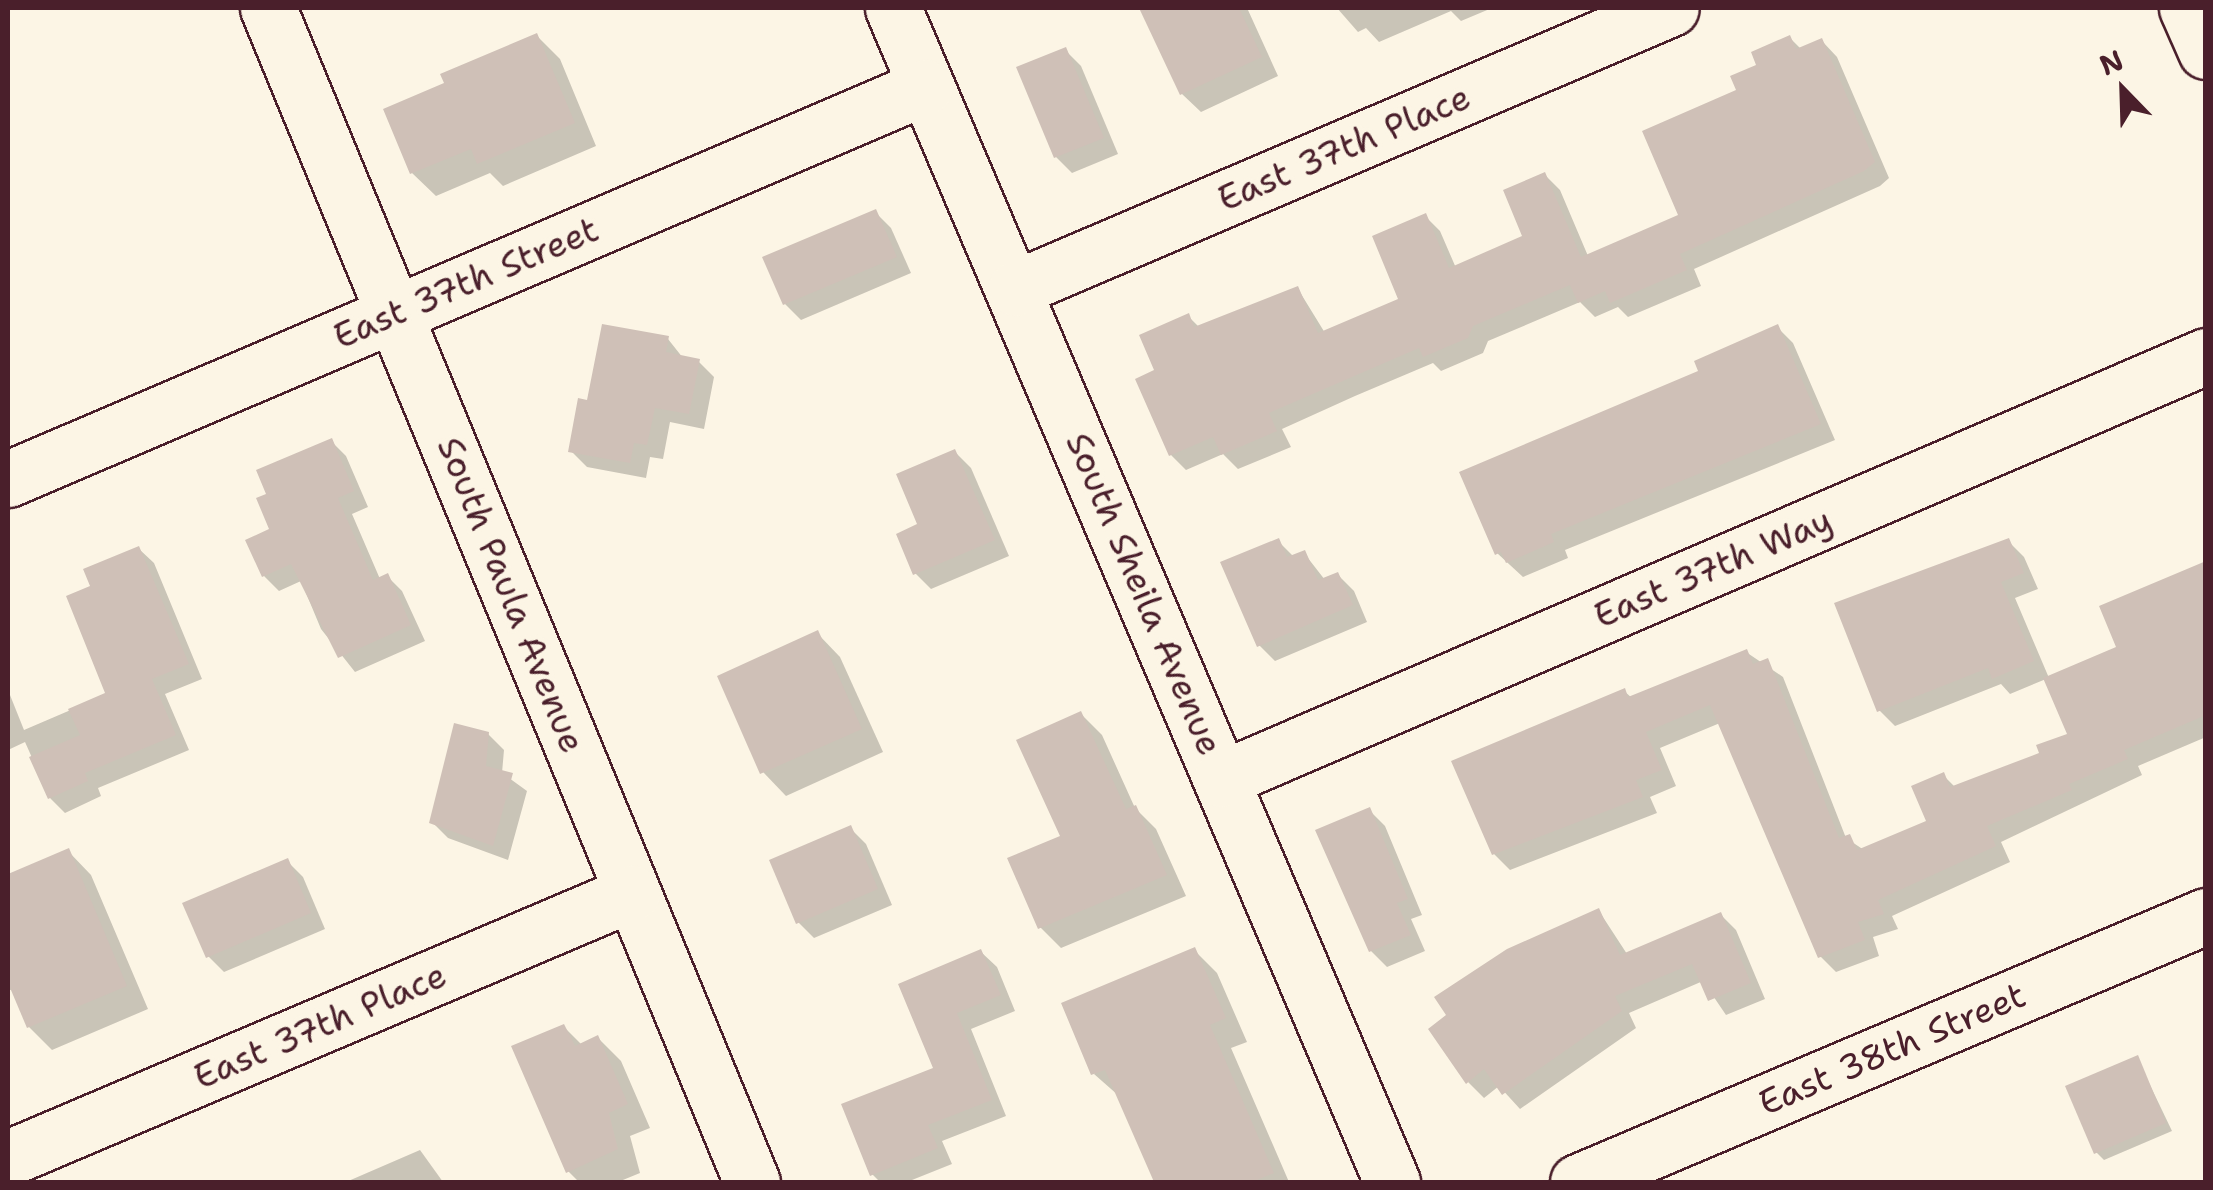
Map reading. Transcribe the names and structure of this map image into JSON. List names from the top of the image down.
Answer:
{
  "streets": {
    "street": [
      "East 37th Place",
      "East 37th Street",
      "East 37th Way",
      "South Sheila Avenue",
      "South Paula Avenue",
      "East 38th Street"
    ]
  },
  "crossings": [
    ["East 37th Place", "South Sheila Avenue"],
    ["East 37th Place", "South Paula Avenue"],
    ["East 37th Street", "South Sheila Avenue"],
    ["East 37th Street", "South Paula Avenue"],
    ["East 37th Way", "South Sheila Avenue"]
  ],
  "north": "top left"
}
